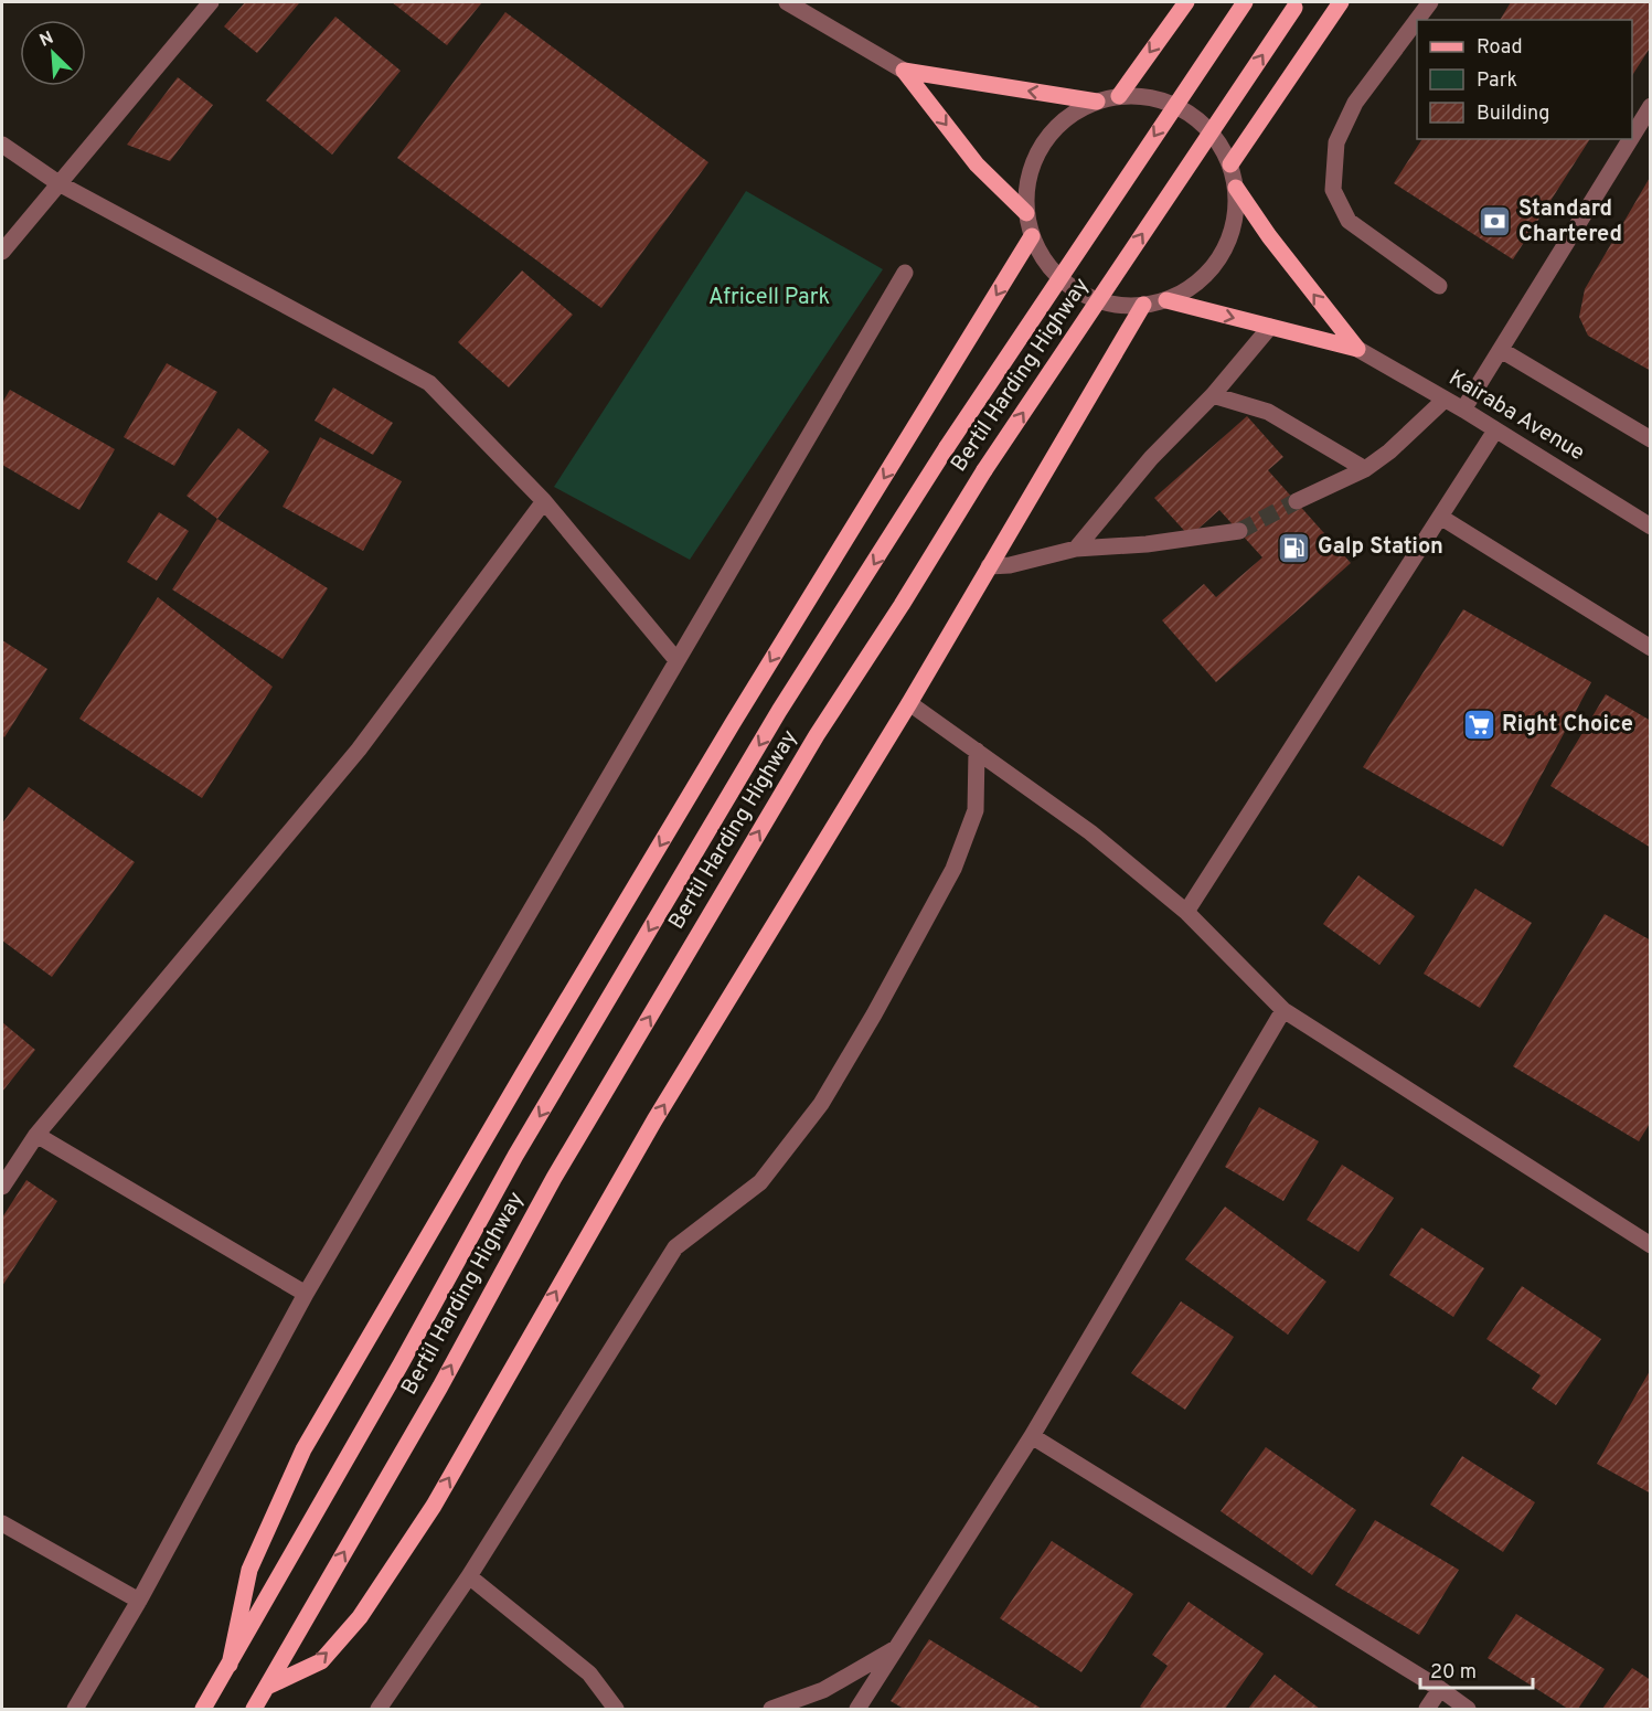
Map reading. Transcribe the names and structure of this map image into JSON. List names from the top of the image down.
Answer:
{
  "streets": {
    "main road": ["Bertil Harding Highway"],
    "street": ["Kairaba Avenue"]
  },
  "parks": ["Africell Park"],
  "places": {
    "bank": ["Standard Chartered"],
    "fuel station": ["Galp Station"],
    "supermarket": ["Right Choice"]
  },
  "legend": ["Road", "Park", "Building"],
  "scale_bar": "20 m",
  "north": "top left"
}
